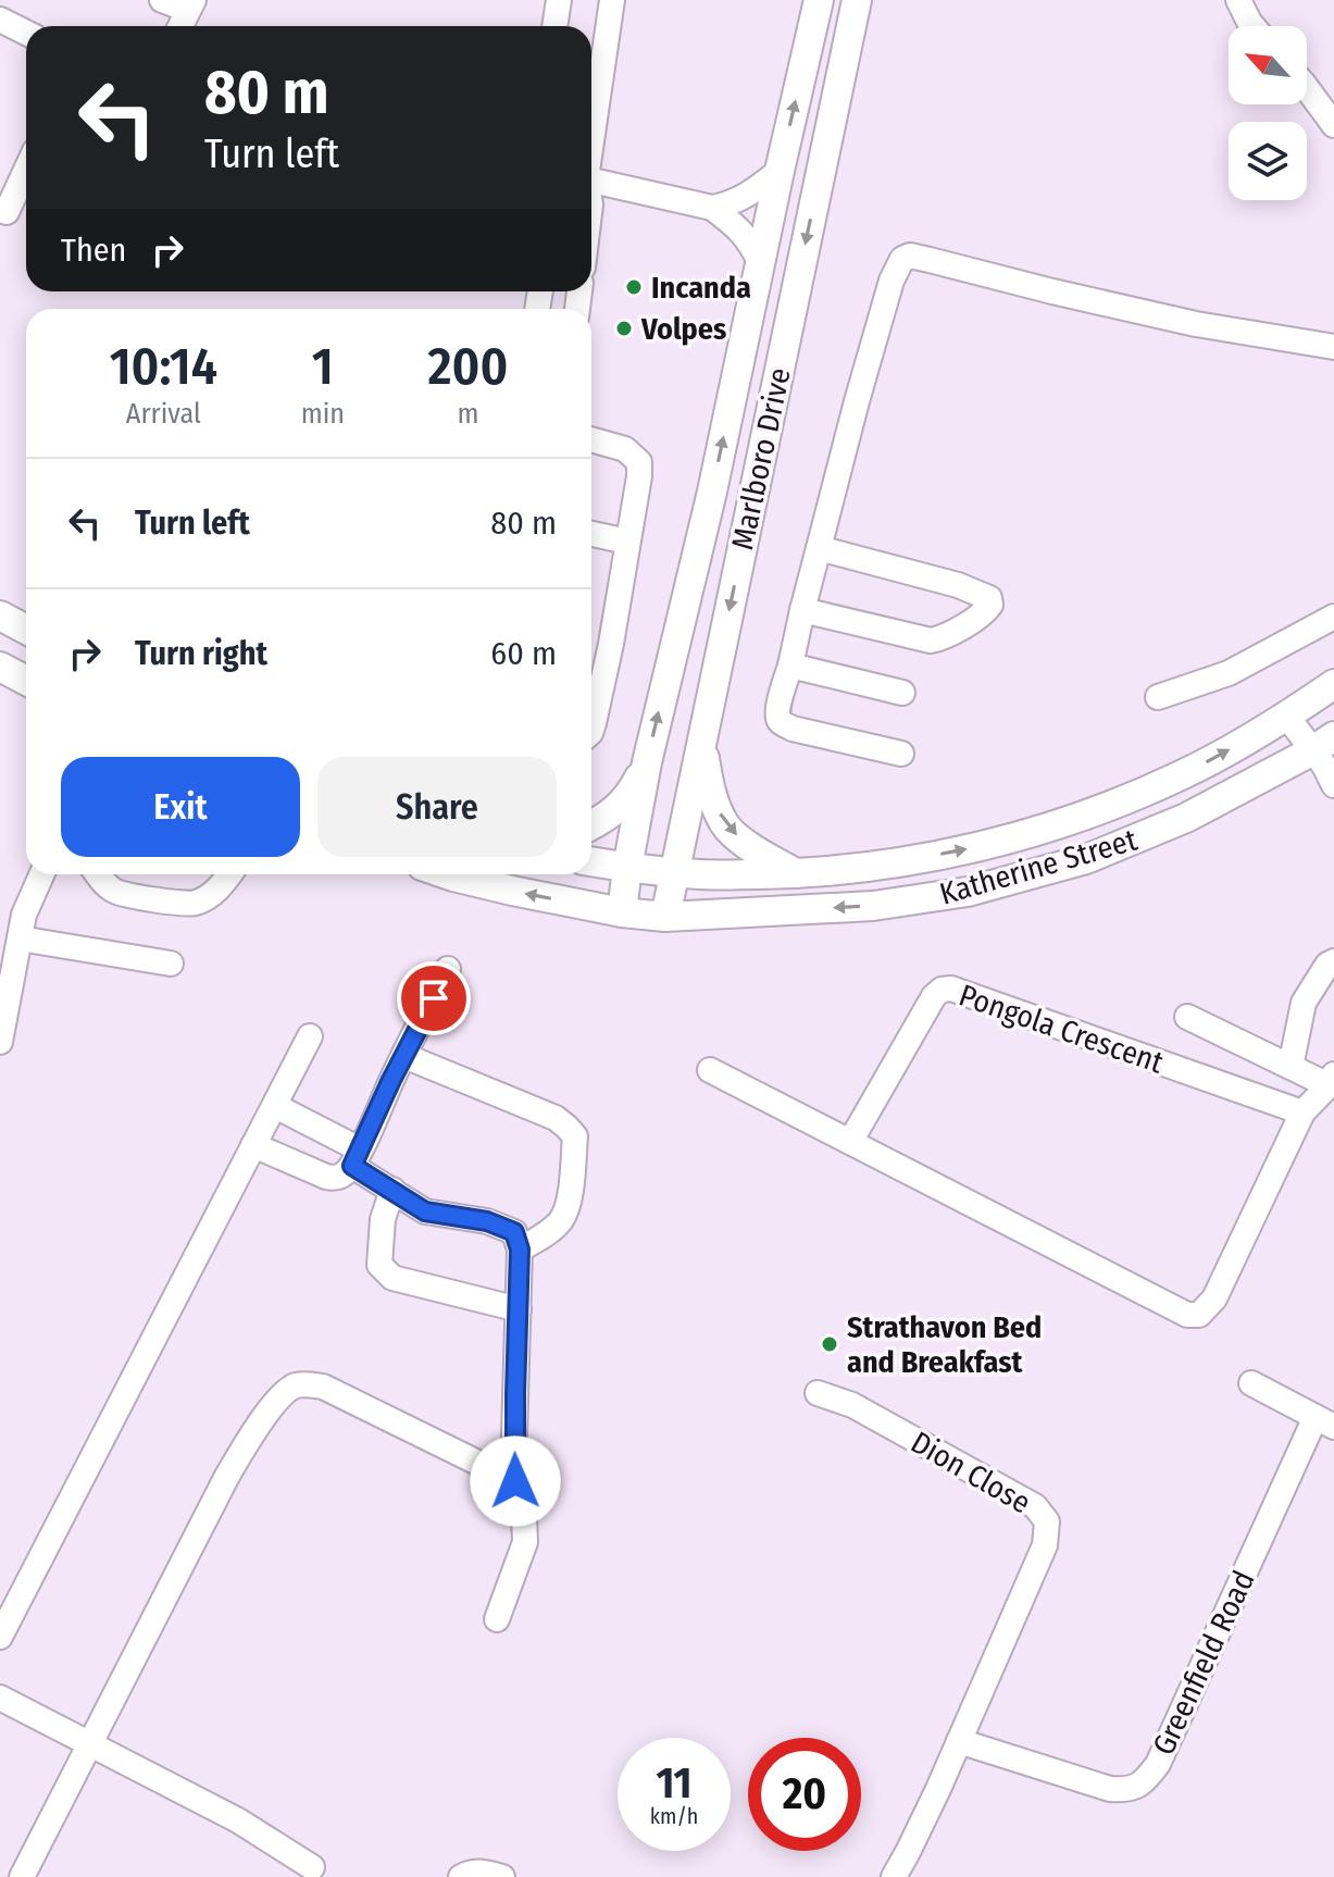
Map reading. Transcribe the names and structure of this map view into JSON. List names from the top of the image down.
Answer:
{
  "streets": {
    "main road": ["Marlboro Drive", "Katherine Street"],
    "street": ["Pongola Crescent", "Dion Close", "Greenfield Road"]
  },
  "crossings": [
    ["Marlboro Drive", "Katherine Street"],
    ["Dion Close", "Greenfield Road"]
  ],
  "places": ["Incanda", "Volpes", "Strathavon Bed and Breakfast"],
  "north": "top left",
  "page": {
    "turn": ["80 m", "Turn left"],
    "then": "Then",
    "eta": [
      "10:14",
      "Arrival",
      "1",
      "min",
      "200",
      "m"
    ],
    "list": [
      {
        "name": "Turn left",
        "value": "80 m"
      },
      {
        "name": "Turn right",
        "value": "60 m"
      }
    ],
    "buttons": ["Exit", "Share"],
    "speed": "11 km/h",
    "limit": "20"
  }
}
